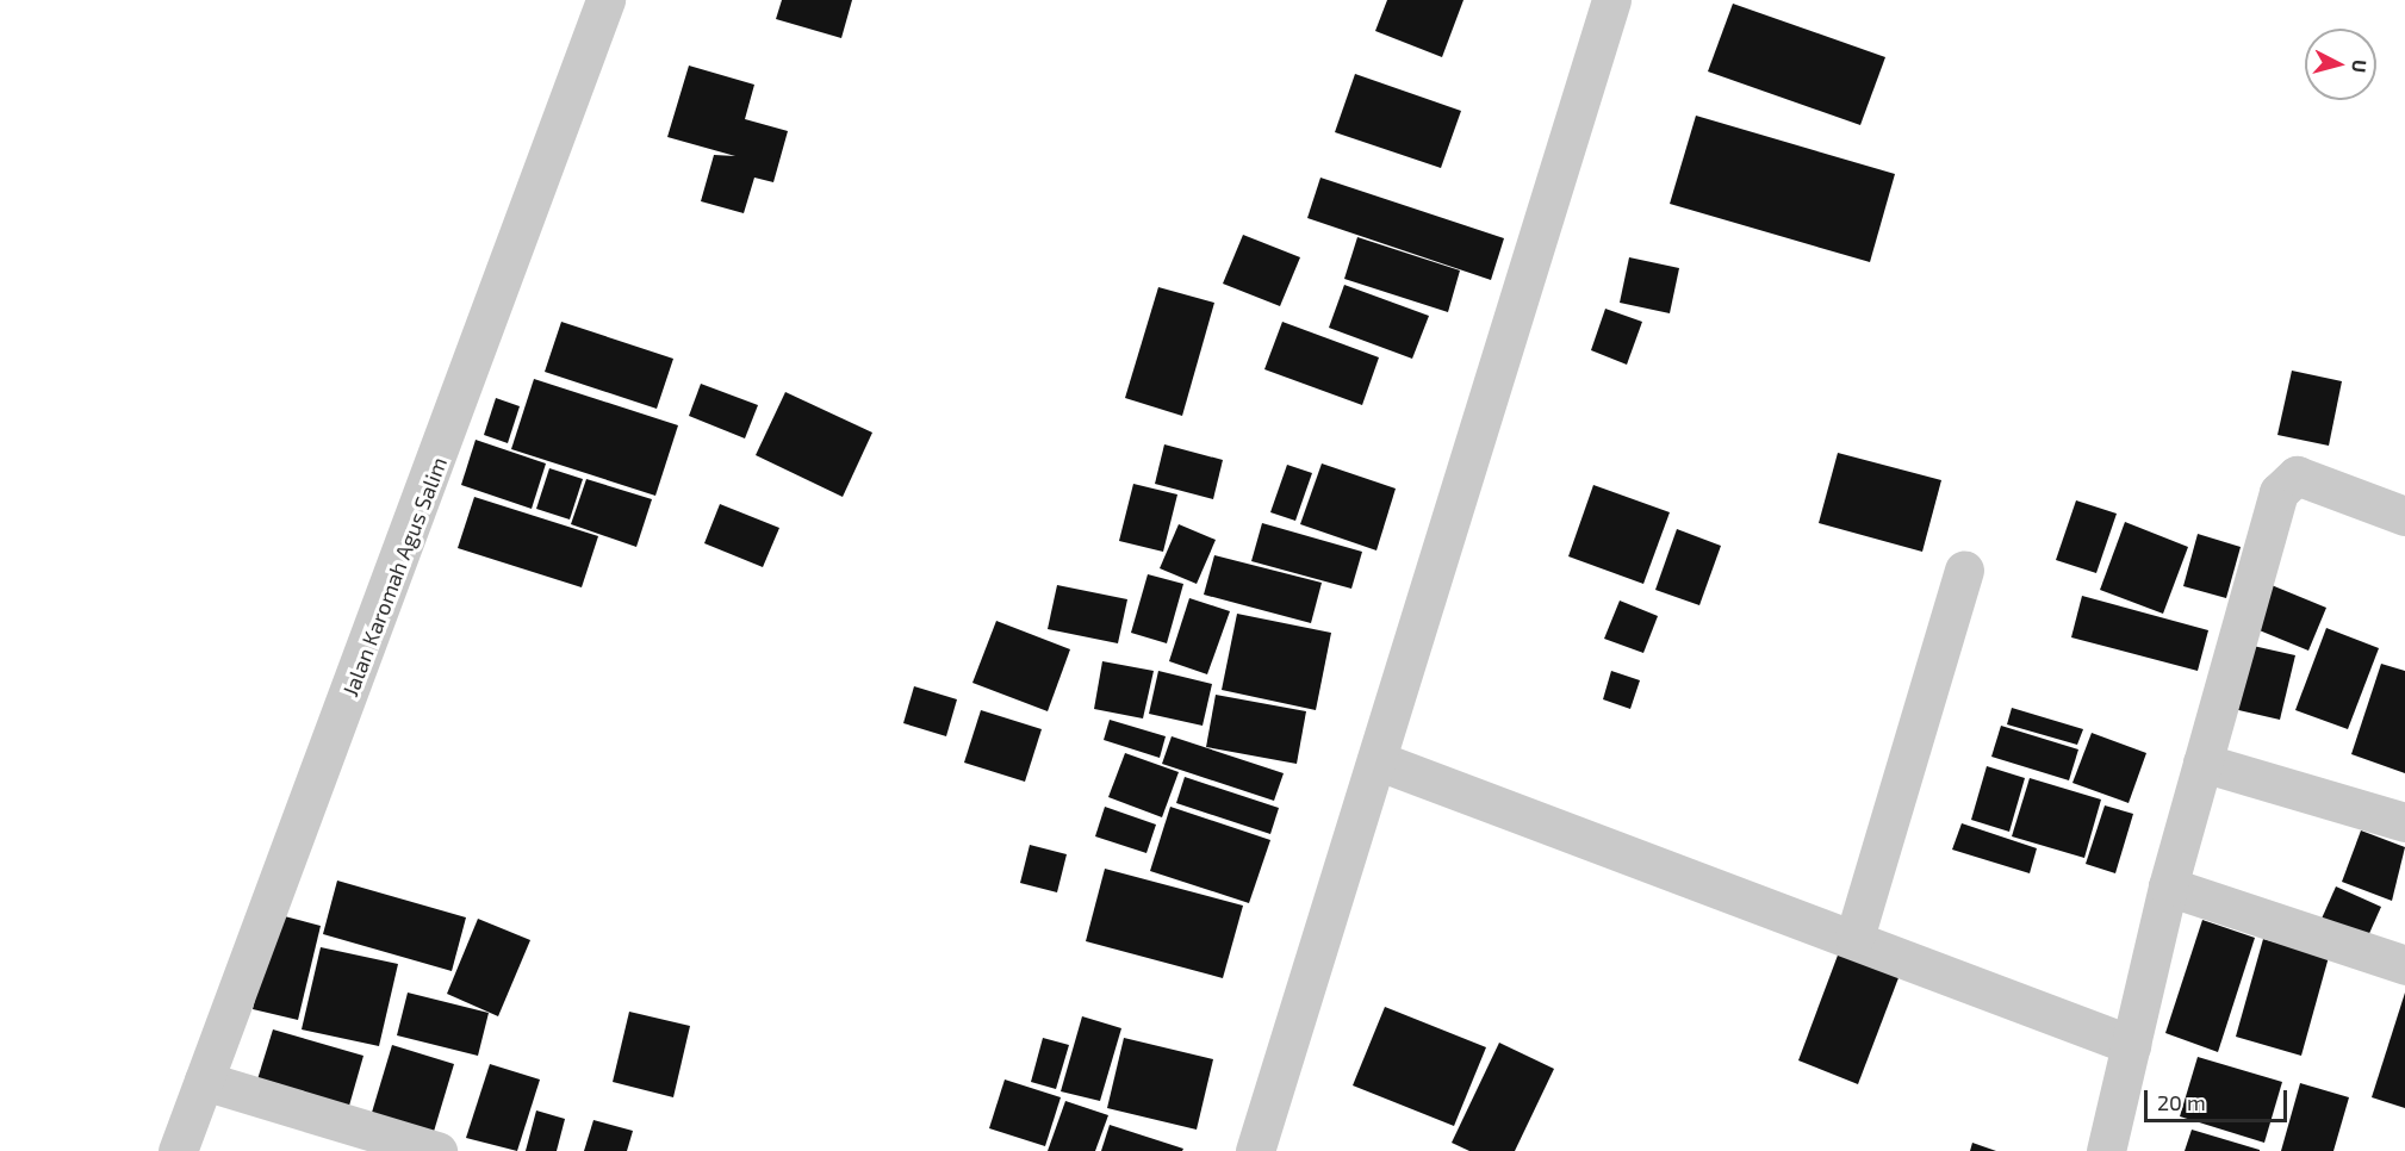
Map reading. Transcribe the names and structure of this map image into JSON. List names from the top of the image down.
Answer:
{
  "streets": {
    "street": ["Jalan Karomah Agus Salim"]
  },
  "scale_bar": "20 m",
  "north": "right"
}
